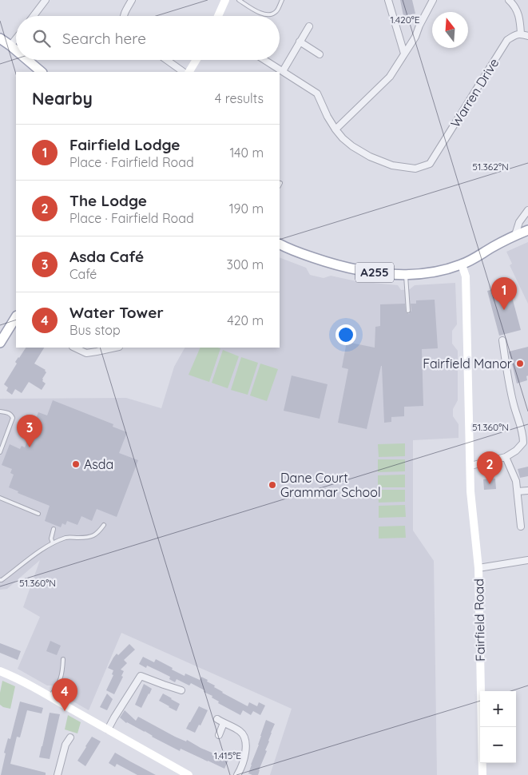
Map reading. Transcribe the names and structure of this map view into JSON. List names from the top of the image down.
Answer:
{
  "streets": {
    "main road": ["A255"],
    "street": ["Warren Drive", "Fairfield Road"]
  },
  "crossings": [
    ["A255", "Fairfield Road"]
  ],
  "places": ["Fairfield Manor", "Asda", "Dane Court Grammar School"],
  "north": "top",
  "page": {
    "search": "Search here",
    "heading": ["Nearby", "4 results"],
    "list": [
      {
        "mark": "1",
        "name": "Fairfield Lodge",
        "note": "Place · Fairfield Road",
        "value": "140 m"
      },
      {
        "mark": "2",
        "name": "The Lodge",
        "note": "Place · Fairfield Road",
        "value": "190 m"
      },
      {
        "mark": "3",
        "name": "Asda Café",
        "note": "Café",
        "value": "300 m"
      },
      {
        "mark": "4",
        "name": "Water Tower",
        "note": "Bus stop",
        "value": "420 m"
      }
    ],
    "pins": [
      "1",
      "3",
      "2",
      "4"
    ],
    "map_buttons": ["+", "−"]
  },
  "coordinates": [
    "1.420°E",
    "51.362°N",
    "51.360°N",
    "1.415°E"
  ]
}
